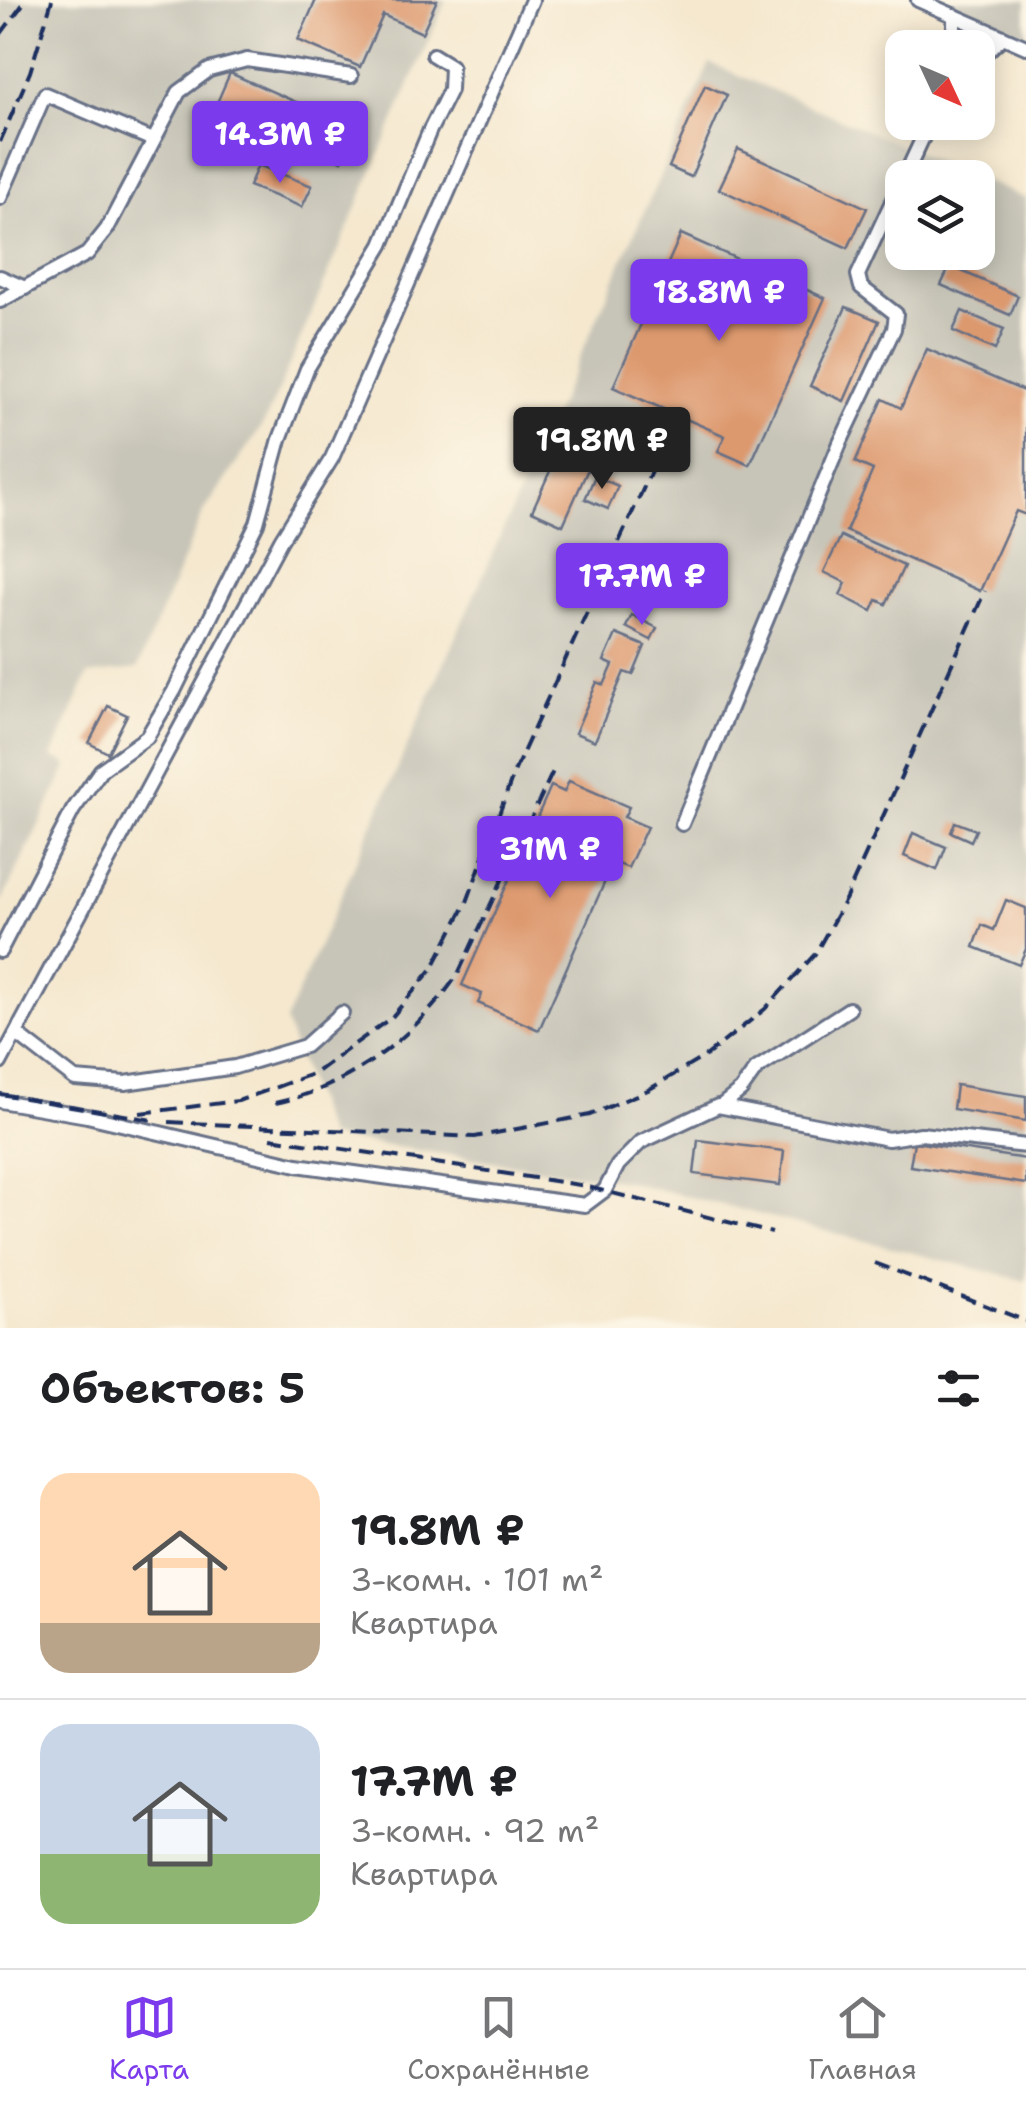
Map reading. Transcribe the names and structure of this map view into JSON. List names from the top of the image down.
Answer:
{
  "north": "bottom right",
  "page": {
    "price": [
      "14.3M ₽",
      "18.8M ₽",
      "19.8M ₽",
      "17.7M ₽",
      "31M ₽"
    ],
    "heading": "Объектов: 5",
    "list": [
      {
        "name": "19.8M ₽",
        "note": "3-комн. · 101 m² · Квартира"
      },
      {
        "name": "17.7M ₽",
        "note": "3-комн. · 92 m² · Квартира"
      }
    ],
    "tabs": ["Карта", "Сохранённые", "Главная"]
  }
}
